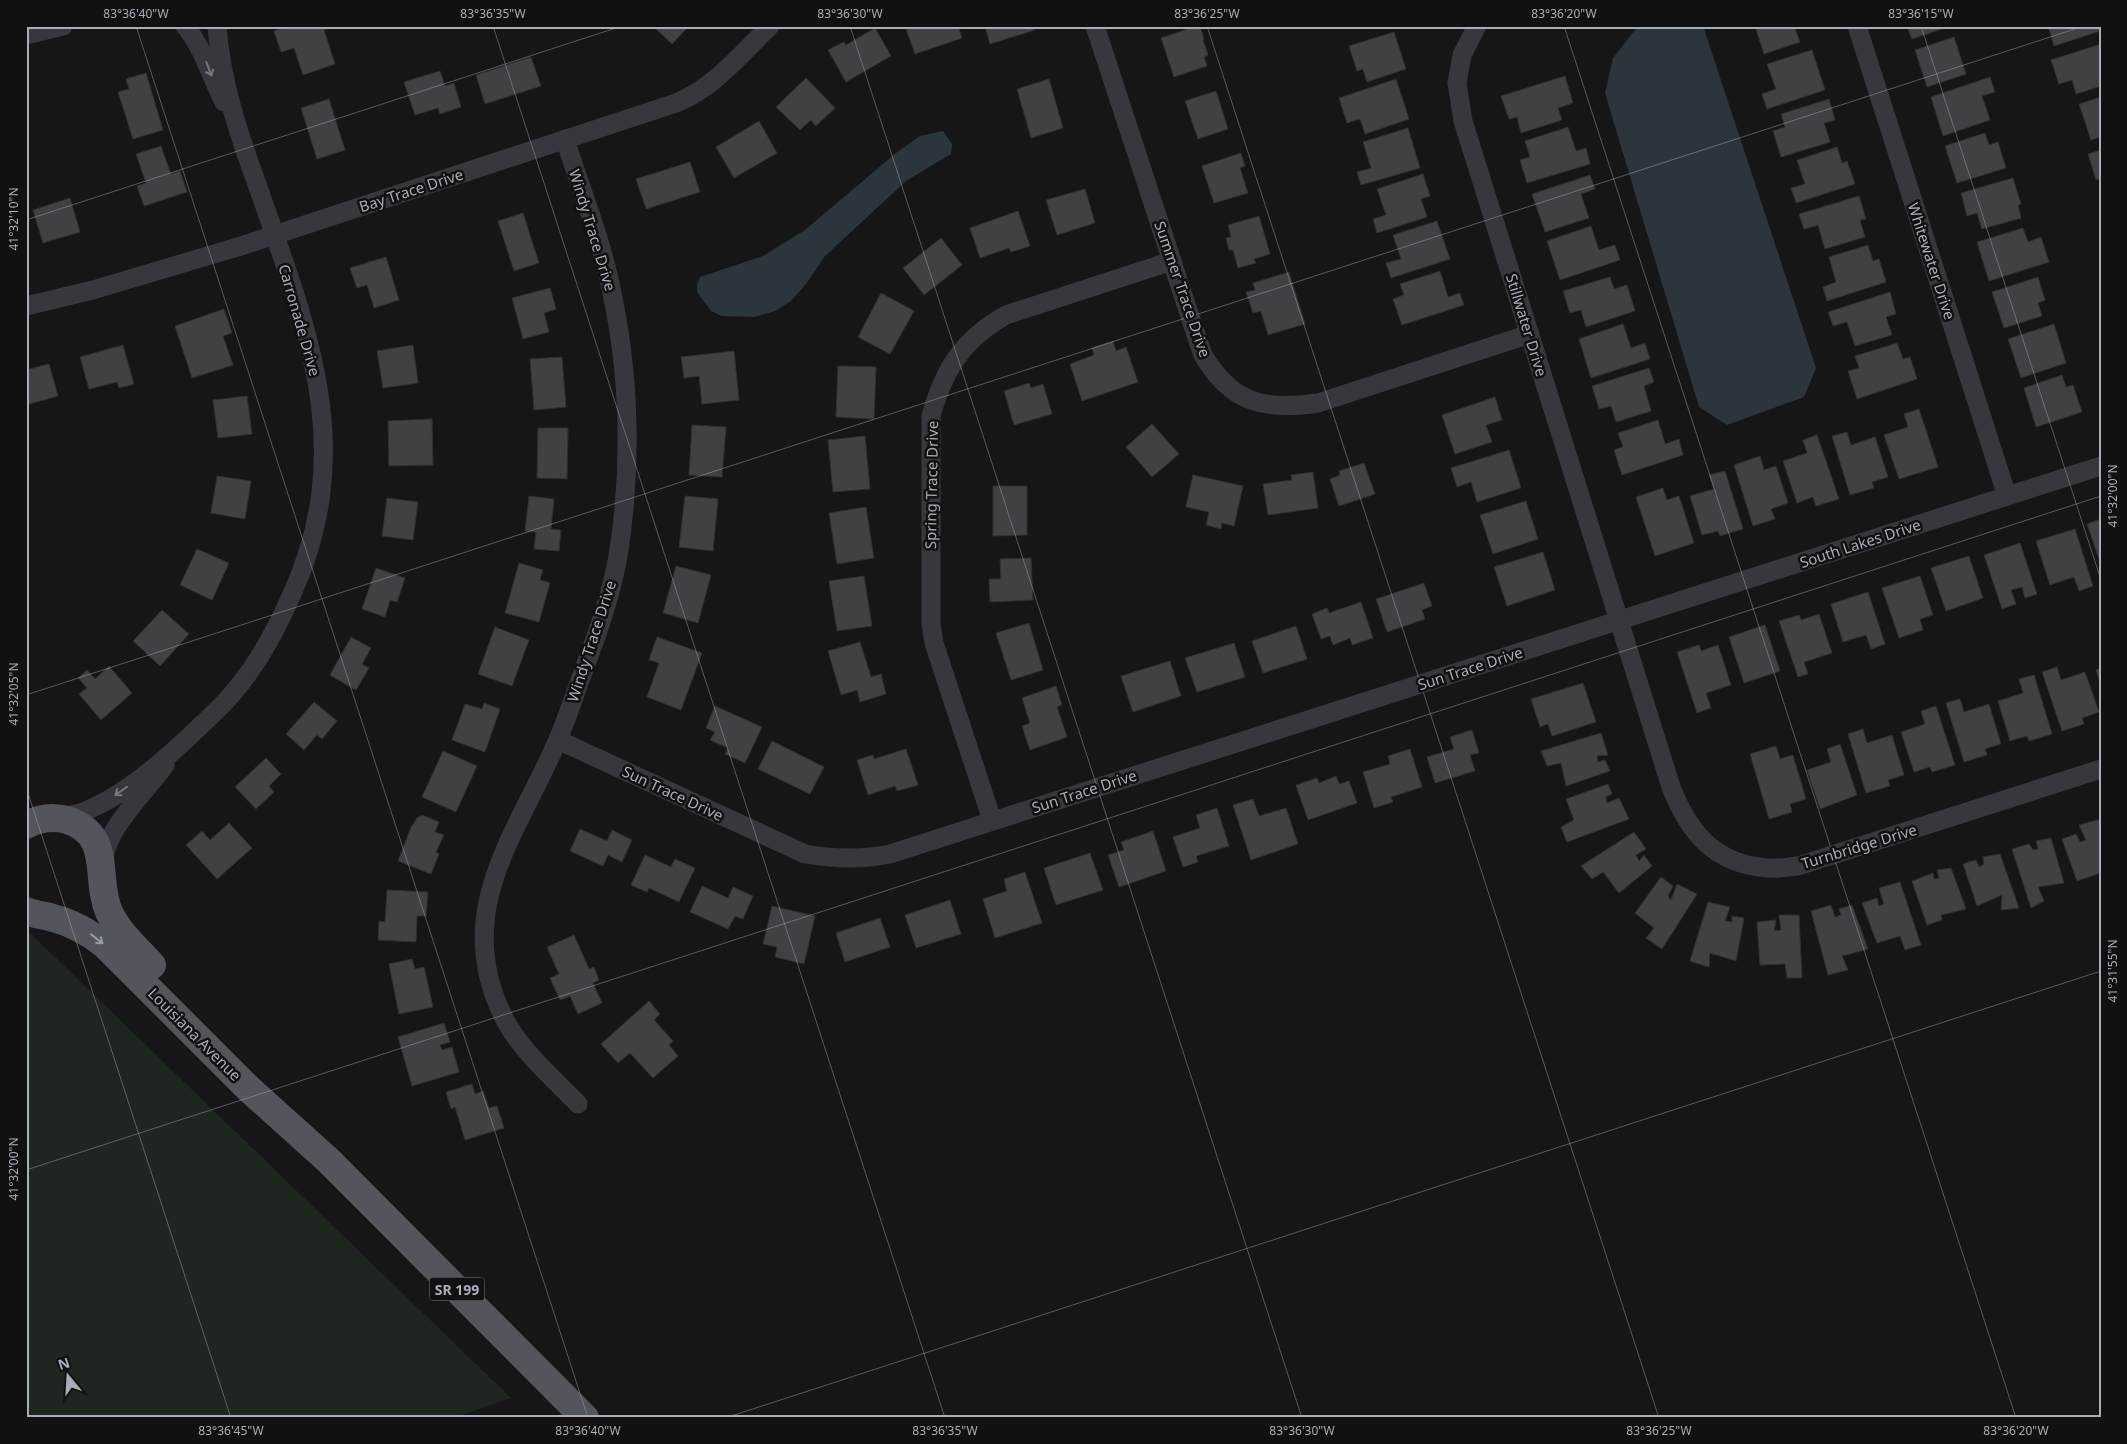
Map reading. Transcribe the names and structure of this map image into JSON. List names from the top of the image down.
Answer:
{
  "streets": {
    "main road": ["Louisiana Avenue", "SR 199"],
    "street": [
      "Bay Trace Drive",
      "Windy Trace Drive",
      "Whitewater Drive",
      "Summer Trace Drive",
      "Carronade Drive",
      "Stillwater Drive",
      "Spring Trace Drive",
      "South Lakes Drive",
      "Sun Trace Drive",
      "Turnbridge Drive"
    ]
  },
  "crossings": [
    ["Bay Trace Drive", "Windy Trace Drive"],
    ["Bay Trace Drive", "Carronade Drive"],
    ["Windy Trace Drive", "Sun Trace Drive"],
    ["Whitewater Drive", "South Lakes Drive"],
    ["Summer Trace Drive", "Stillwater Drive"],
    ["Summer Trace Drive", "Spring Trace Drive"],
    ["Carronade Drive", "Louisiana Avenue"],
    ["Stillwater Drive", "South Lakes Drive"],
    ["Stillwater Drive", "Sun Trace Drive"],
    ["Stillwater Drive", "Turnbridge Drive"],
    ["Spring Trace Drive", "Sun Trace Drive"],
    ["South Lakes Drive", "Sun Trace Drive"],
    ["South Lakes Drive", "Turnbridge Drive"],
    ["Sun Trace Drive", "Turnbridge Drive"]
  ],
  "north": "top",
  "coordinates": [
    "83°36'40\"W",
    "83°36'35\"W",
    "83°36'30\"W",
    "83°36'25\"W",
    "83°36'20\"W",
    "83°36'15\"W",
    "41°32'10\"N",
    "41°32'00\"N",
    "41°32'05\"N",
    "41°31'55\"N",
    "83°36'45\"W"
  ]
}
